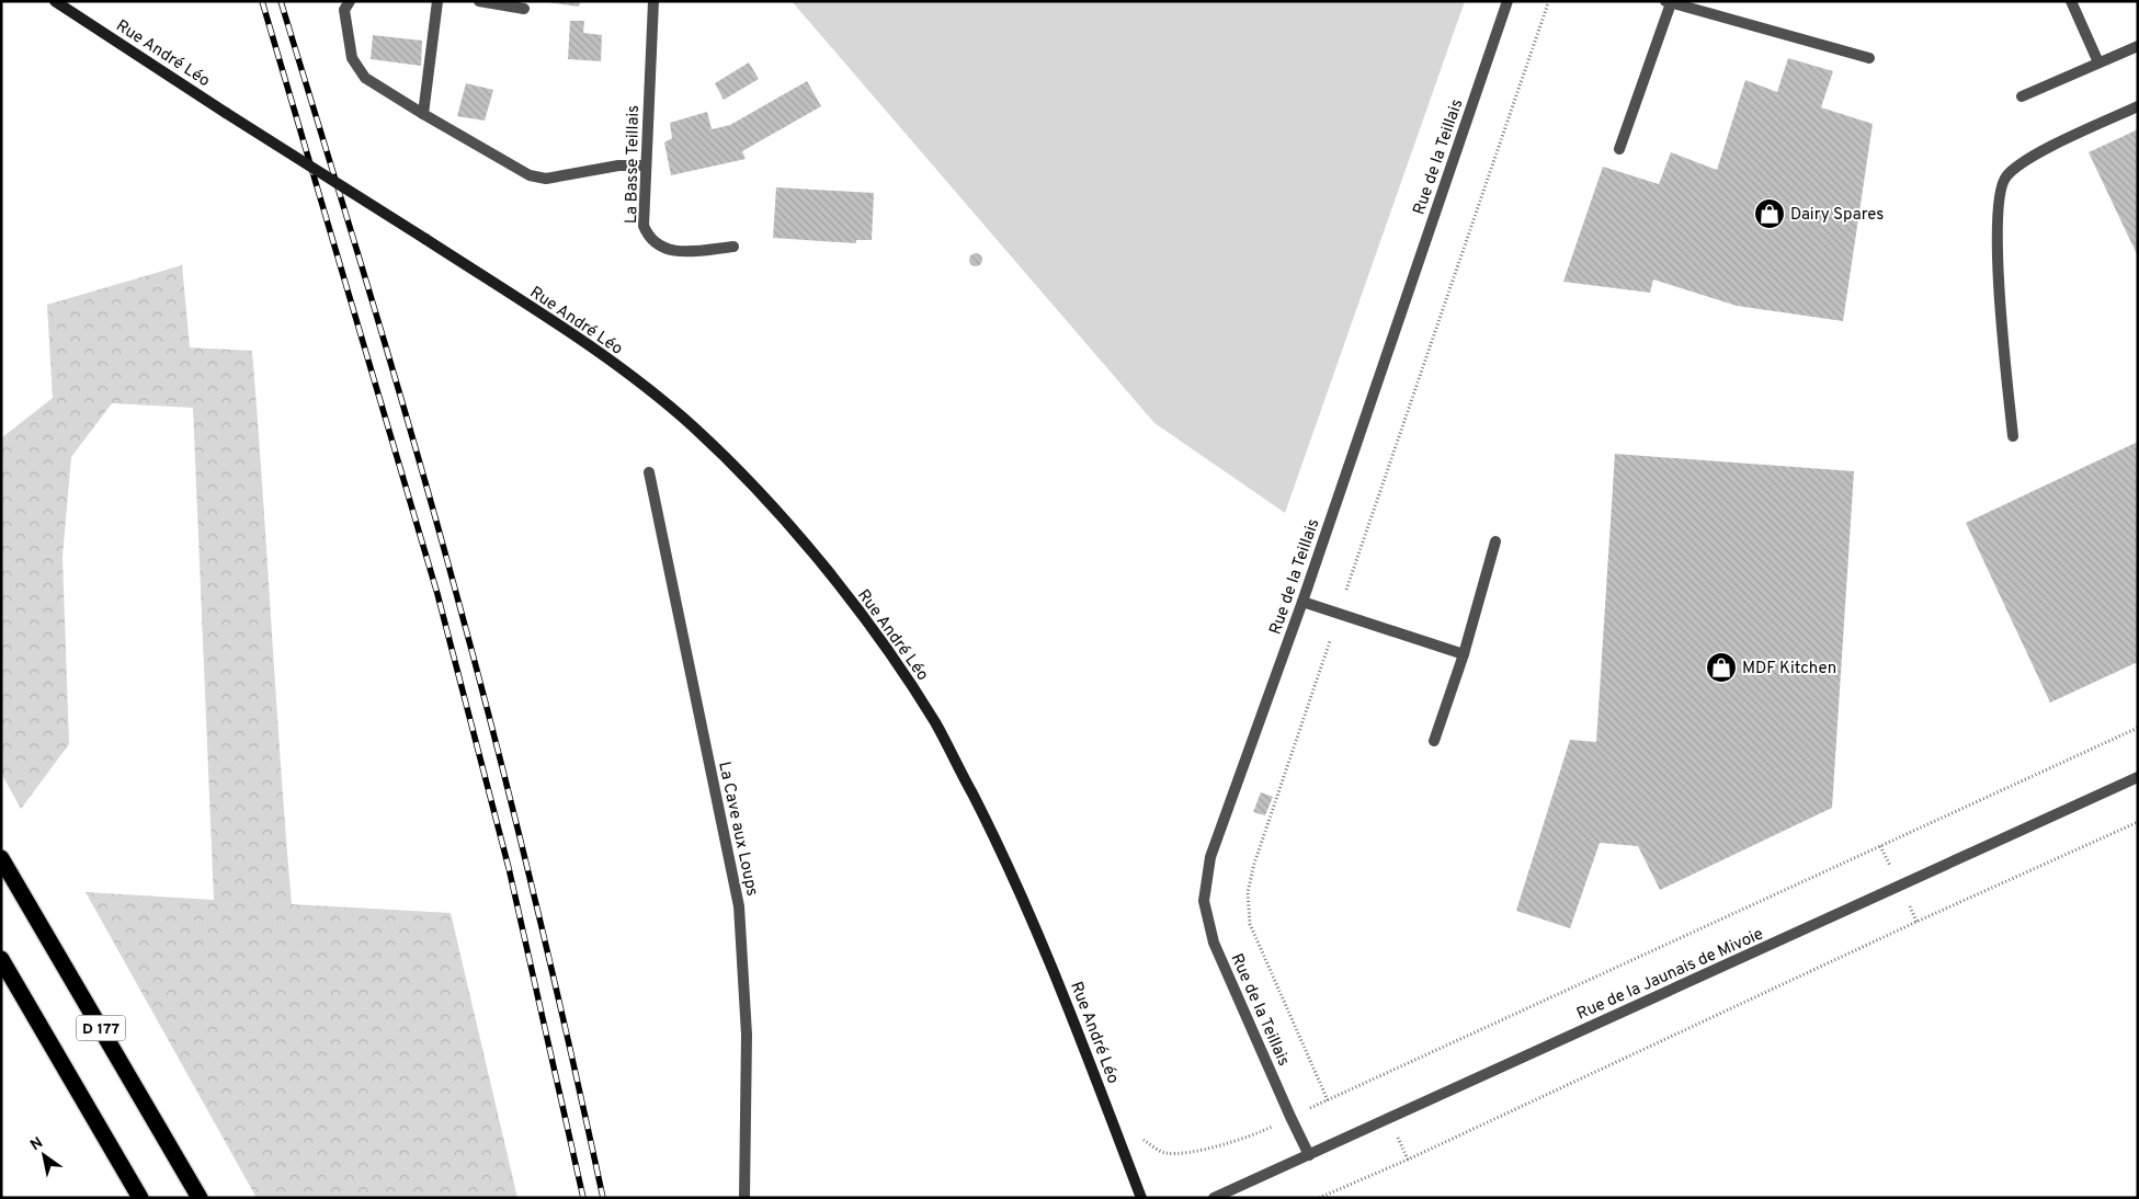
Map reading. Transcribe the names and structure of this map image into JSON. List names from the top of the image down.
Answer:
{
  "streets": {
    "highway": ["D 177"],
    "street": [
      "Rue André Léo",
      "Rue de la Teillais",
      "La Basse Teillais",
      "La Cave aux Loups",
      "Rue de la Jaunais de Mivoie"
    ]
  },
  "crossings": [
    ["Rue de la Teillais", "Rue de la Jaunais de Mivoie"]
  ],
  "places": {
    "shop": ["Dairy Spares", "MDF Kitchen"]
  },
  "north": "top left"
}
